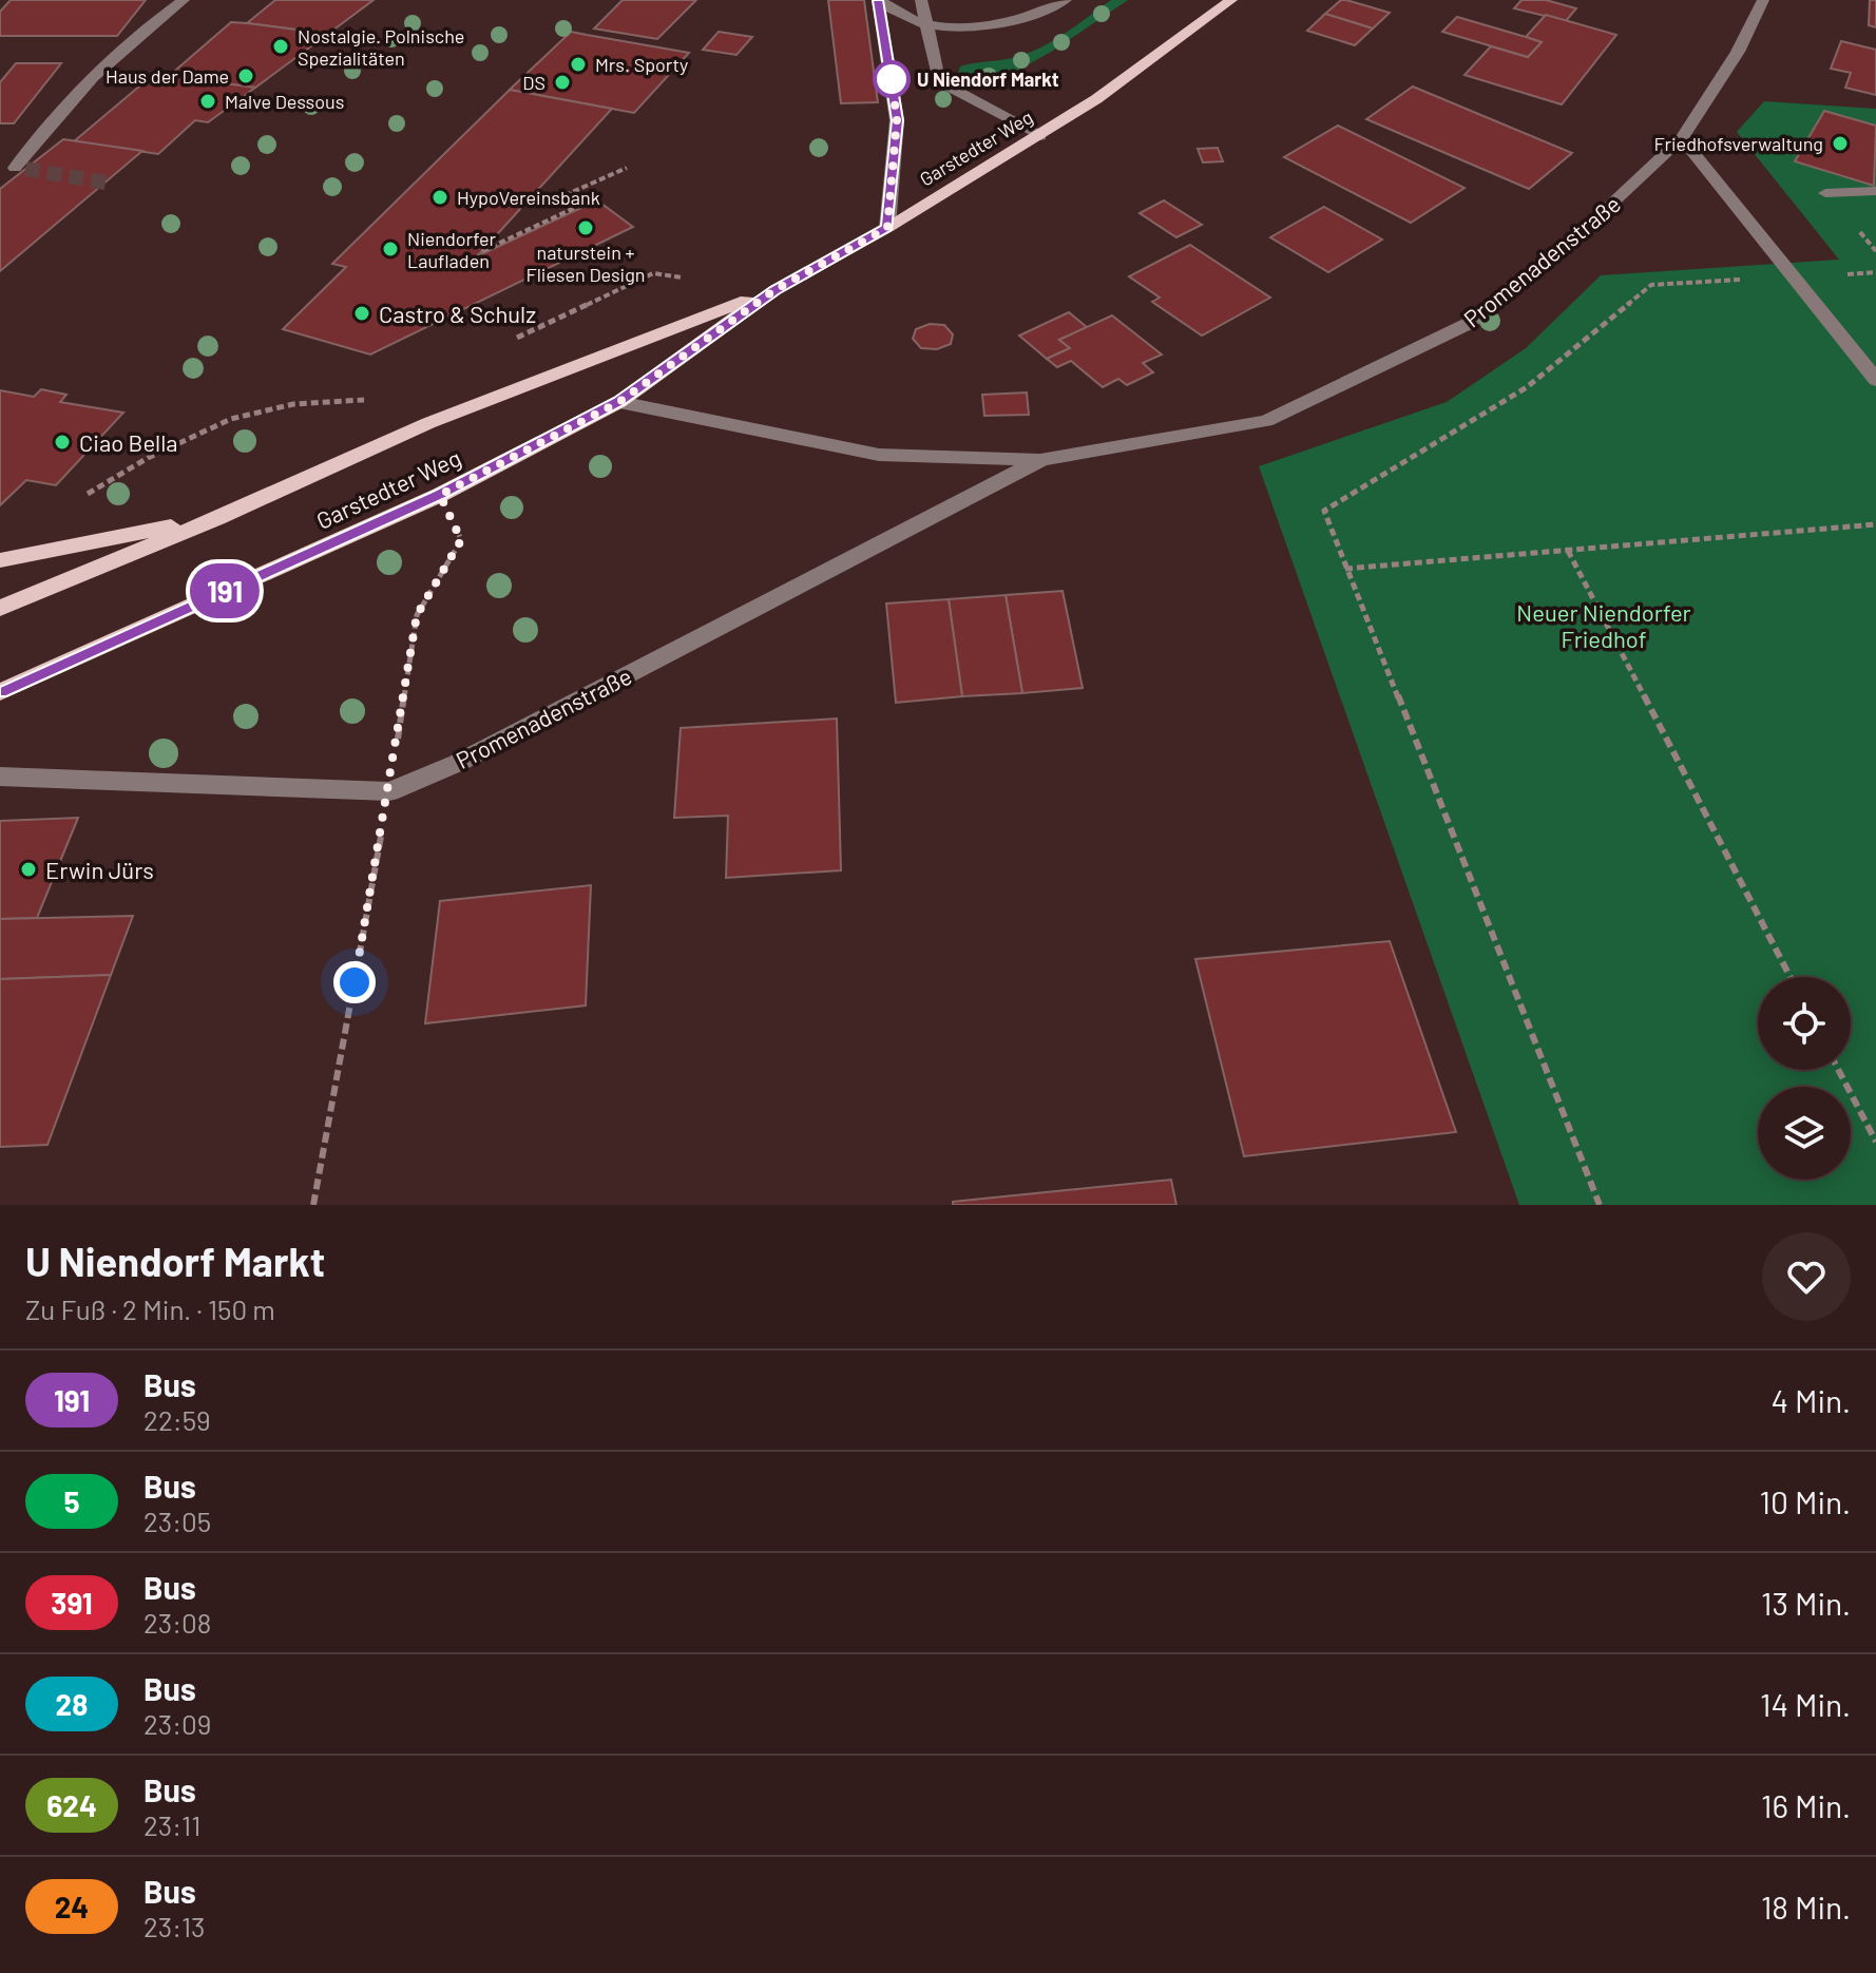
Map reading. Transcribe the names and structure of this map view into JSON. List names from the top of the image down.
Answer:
{
  "streets": {
    "main road": ["Garstedter Weg"],
    "street": ["Promenadenstraße"]
  },
  "crossings": [
    ["Garstedter Weg", "Promenadenstraße"]
  ],
  "parks": ["Neuer Niendorfer Friedhof"],
  "places": [
    "Nostalgie. Polnische Spezialitäten",
    "Mrs. Sporty",
    "Haus der Dame",
    "U Niendorf Markt",
    "DS",
    "Malve Dessous",
    "Friedhofsverwaltung",
    "HypoVereinsbank",
    "naturstein + Fliesen Design",
    "Niendorfer Laufladen",
    "Castro & Schulz",
    "Ciao Bella",
    "Erwin Jürs"
  ],
  "lines": ["bus line 191"],
  "page": {
    "on_map": "191",
    "heading": ["U Niendorf Markt", "Zu Fuß · 2 Min. · 150 m"],
    "list": [
      {
        "mark": "191",
        "name": "Bus",
        "note": "22:59",
        "value": "4 Min."
      },
      {
        "mark": "5",
        "name": "Bus",
        "note": "23:05",
        "value": "10 Min."
      },
      {
        "mark": "391",
        "name": "Bus",
        "note": "23:08",
        "value": "13 Min."
      },
      {
        "mark": "28",
        "name": "Bus",
        "note": "23:09",
        "value": "14 Min."
      },
      {
        "mark": "624",
        "name": "Bus",
        "note": "23:11",
        "value": "16 Min."
      },
      {
        "mark": "24",
        "name": "Bus",
        "note": "23:13",
        "value": "18 Min."
      }
    ]
  }
}
